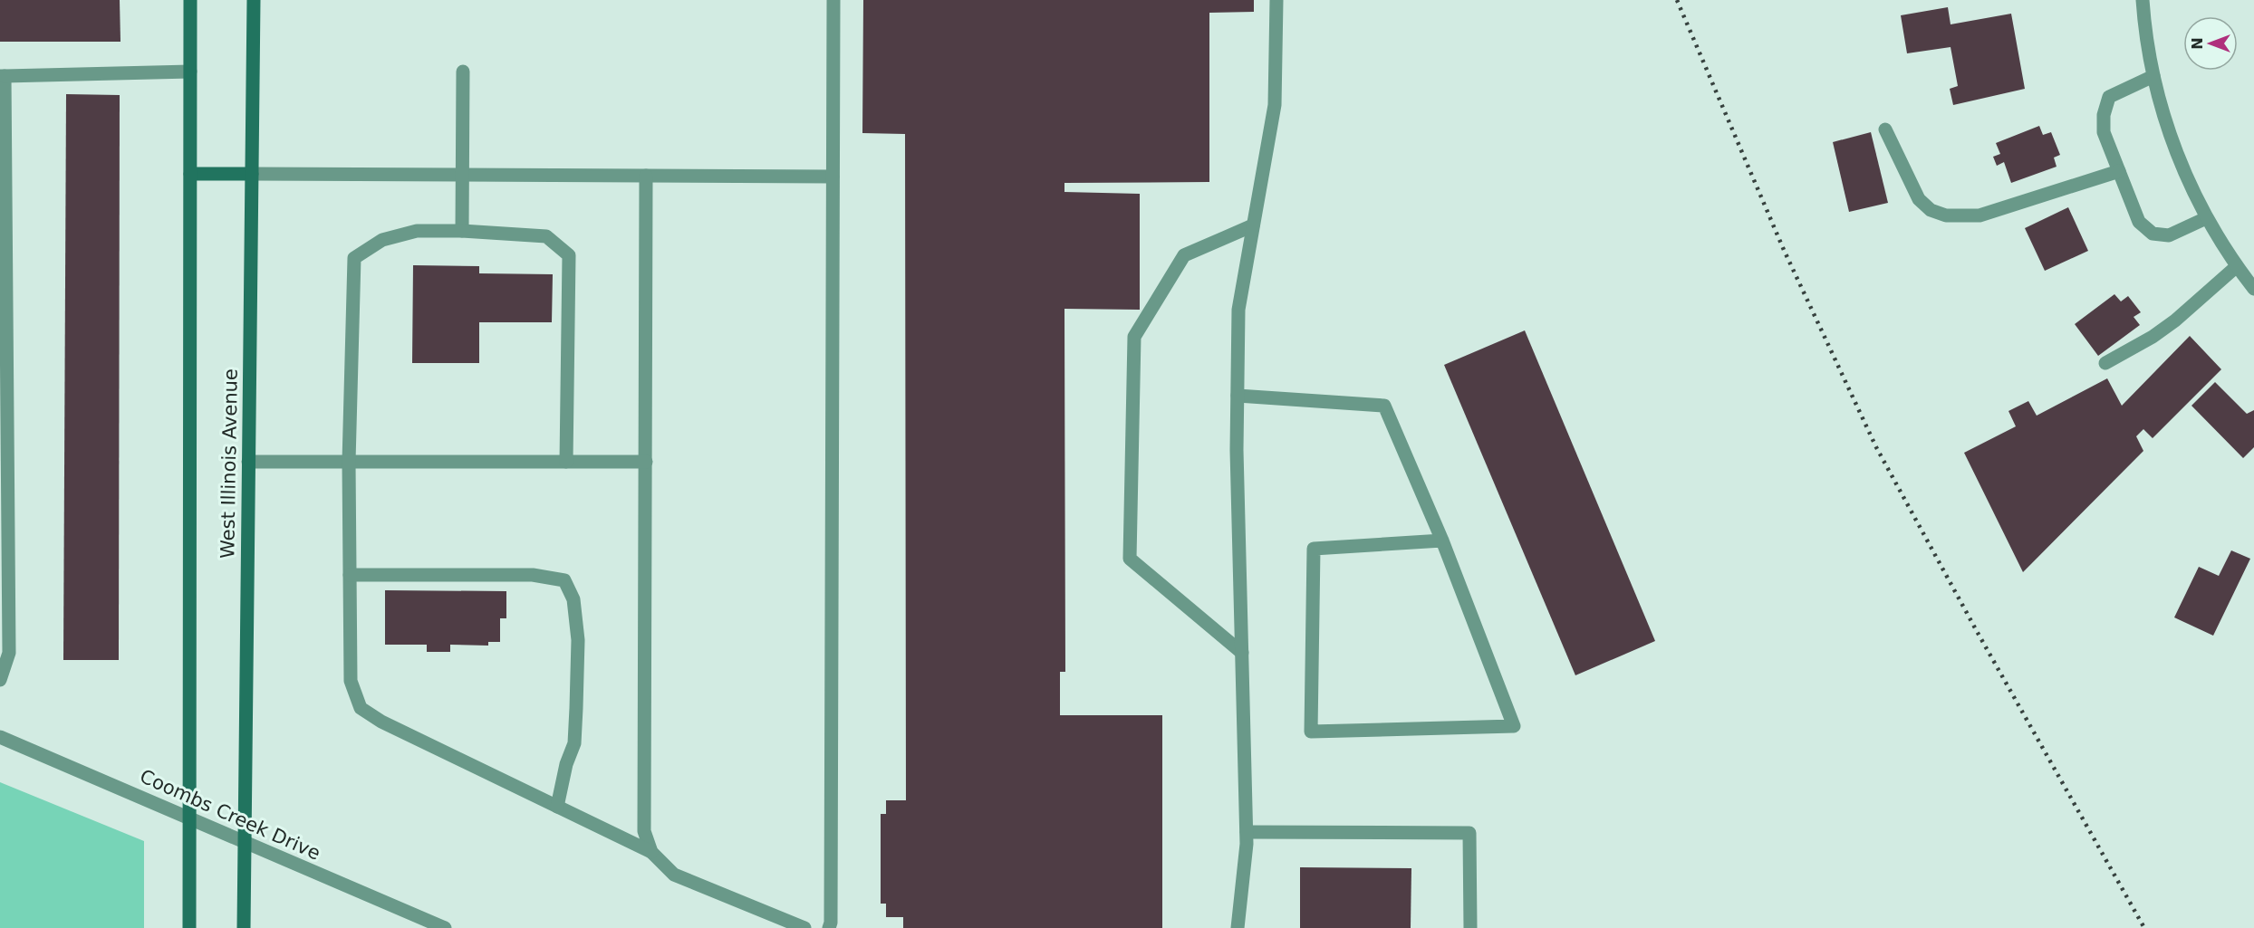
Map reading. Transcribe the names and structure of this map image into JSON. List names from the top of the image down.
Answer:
{
  "streets": {
    "main road": ["West Illinois Avenue"],
    "street": ["Coombs Creek Drive"]
  },
  "crossings": [
    ["West Illinois Avenue", "Coombs Creek Drive"]
  ],
  "north": "left"
}
